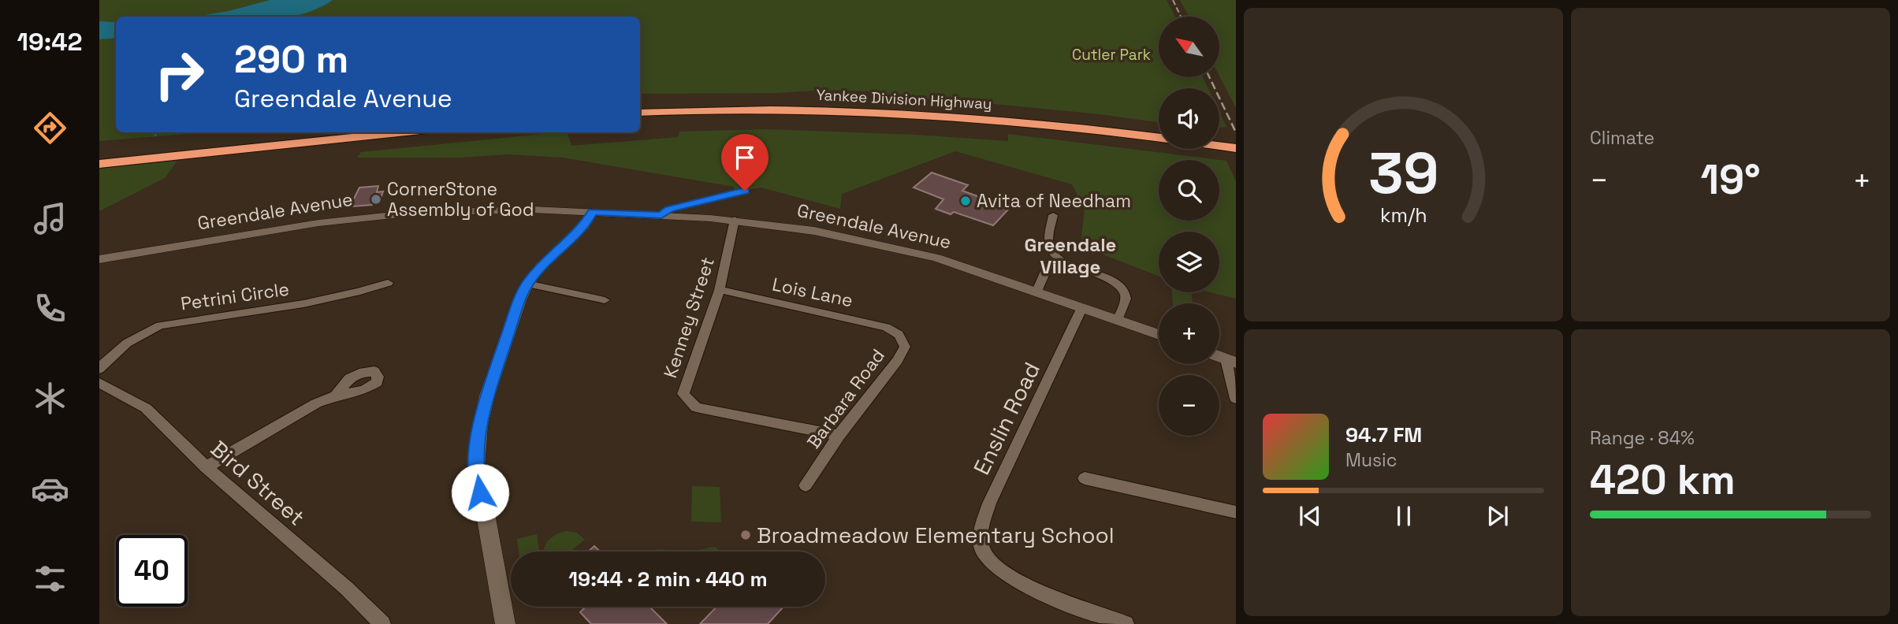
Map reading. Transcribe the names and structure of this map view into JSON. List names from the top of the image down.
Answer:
{
  "streets": {
    "highway": ["Yankee Division Highway"],
    "main road": ["Greendale Avenue"],
    "street": [
      "Lois Lane",
      "Petrini Circle",
      "Kenney Street",
      "Barbara Road",
      "Enslin Road",
      "Bird Street"
    ]
  },
  "crossings": [
    ["Greendale Avenue", "Kenney Street"],
    ["Greendale Avenue", "Enslin Road"],
    ["Lois Lane", "Kenney Street"],
    ["Lois Lane", "Barbara Road"],
    ["Kenney Street", "Barbara Road"]
  ],
  "districts": ["Greendale Village"],
  "parks": ["Cutler Park"],
  "places": ["CornerStone Assembly of God", "Avita of Needham", "Broadmeadow Elementary School"],
  "north": "top left",
  "page": {
    "tabs": "19:42",
    "tile": [
      "Climate",
      ["Range · 84%", "420 km"]
    ],
    "map_buttons": ["+", "−"],
    "turn": ["290 m", "Greendale Avenue"],
    "heat": ["−", "19°", "+"],
    "song": ["94.7 FM", "Music"],
    "limit": "40",
    "trip": "19:44 · 2 min · 440 m",
    "gauge": ["39", "km/h"]
  }
}
